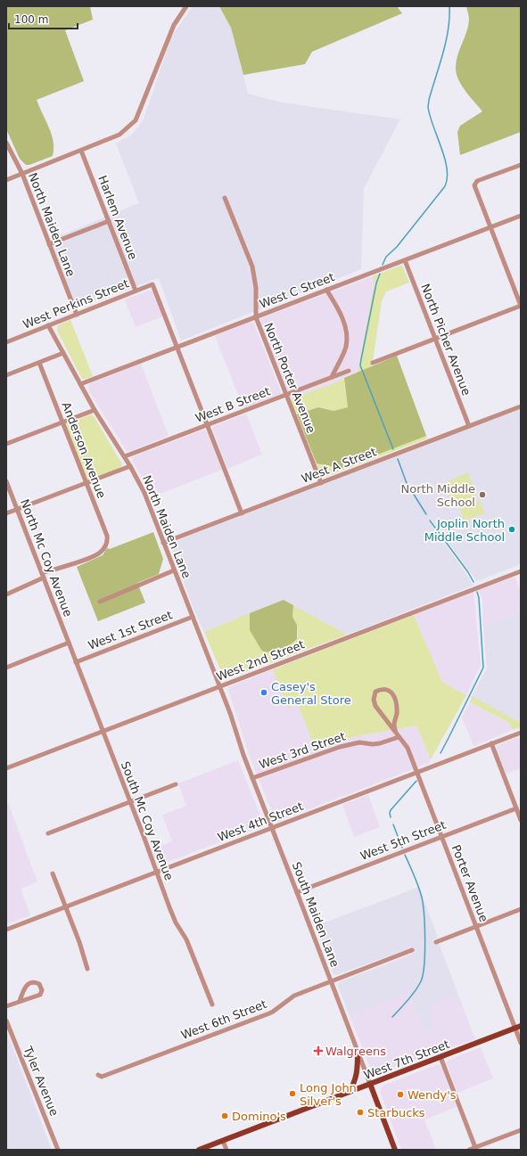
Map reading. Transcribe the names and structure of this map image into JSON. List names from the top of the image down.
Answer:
{
  "streets": {
    "main road": ["South Maiden Lane", "West 7th Street"],
    "street": [
      "Harlem Avenue",
      "North Maiden Lane",
      "West C Street",
      "West Perkins Street",
      "North Picher Avenue",
      "North Porter Avenue",
      "West B Street",
      "Anderson Avenue",
      "West A Street",
      "North Mc Coy Avenue",
      "West 1st Street",
      "West 2nd Street",
      "West 3rd Street",
      "South Mc Coy Avenue",
      "West 4th Street",
      "West 5th Street",
      "Porter Avenue",
      "West 6th Street",
      "Tyler Avenue"
    ]
  },
  "crossings": [
    ["Harlem Avenue", "West Perkins Street"],
    ["North Maiden Lane", "West C Street"],
    ["North Maiden Lane", "West Perkins Street"],
    ["North Maiden Lane", "West B Street"],
    ["North Maiden Lane", "West A Street"],
    ["North Maiden Lane", "West 1st Street"],
    ["North Maiden Lane", "West 2nd Street"],
    ["North Maiden Lane", "South Maiden Lane"],
    ["West C Street", "West Perkins Street"],
    ["West C Street", "North Picher Avenue"],
    ["West C Street", "North Porter Avenue"],
    ["North Picher Avenue", "West A Street"],
    ["North Porter Avenue", "West B Street"],
    ["North Porter Avenue", "West A Street"],
    ["Anderson Avenue", "North Mc Coy Avenue"],
    ["North Mc Coy Avenue", "South Mc Coy Avenue"],
    ["West 1st Street", "South Mc Coy Avenue"],
    ["West 2nd Street", "South Mc Coy Avenue"],
    ["West 2nd Street", "South Maiden Lane"],
    ["West 3rd Street", "Porter Avenue"],
    ["West 3rd Street", "South Maiden Lane"],
    ["South Mc Coy Avenue", "West 4th Street"],
    ["West 4th Street", "Porter Avenue"],
    ["West 4th Street", "South Maiden Lane"],
    ["West 5th Street", "Porter Avenue"],
    ["West 5th Street", "South Maiden Lane"],
    ["Porter Avenue", "West 7th Street"],
    ["South Maiden Lane", "West 6th Street"],
    ["South Maiden Lane", "West 7th Street"]
  ],
  "places": {
    "other": [
      "North Middle School",
      "Joplin North Middle School",
      "Casey's General Store",
      "Long John Silver's",
      "Wendy's",
      "Starbucks",
      "Domino's"
    ],
    "health": ["Walgreens"]
  },
  "scale_bar": "100 m"
}
